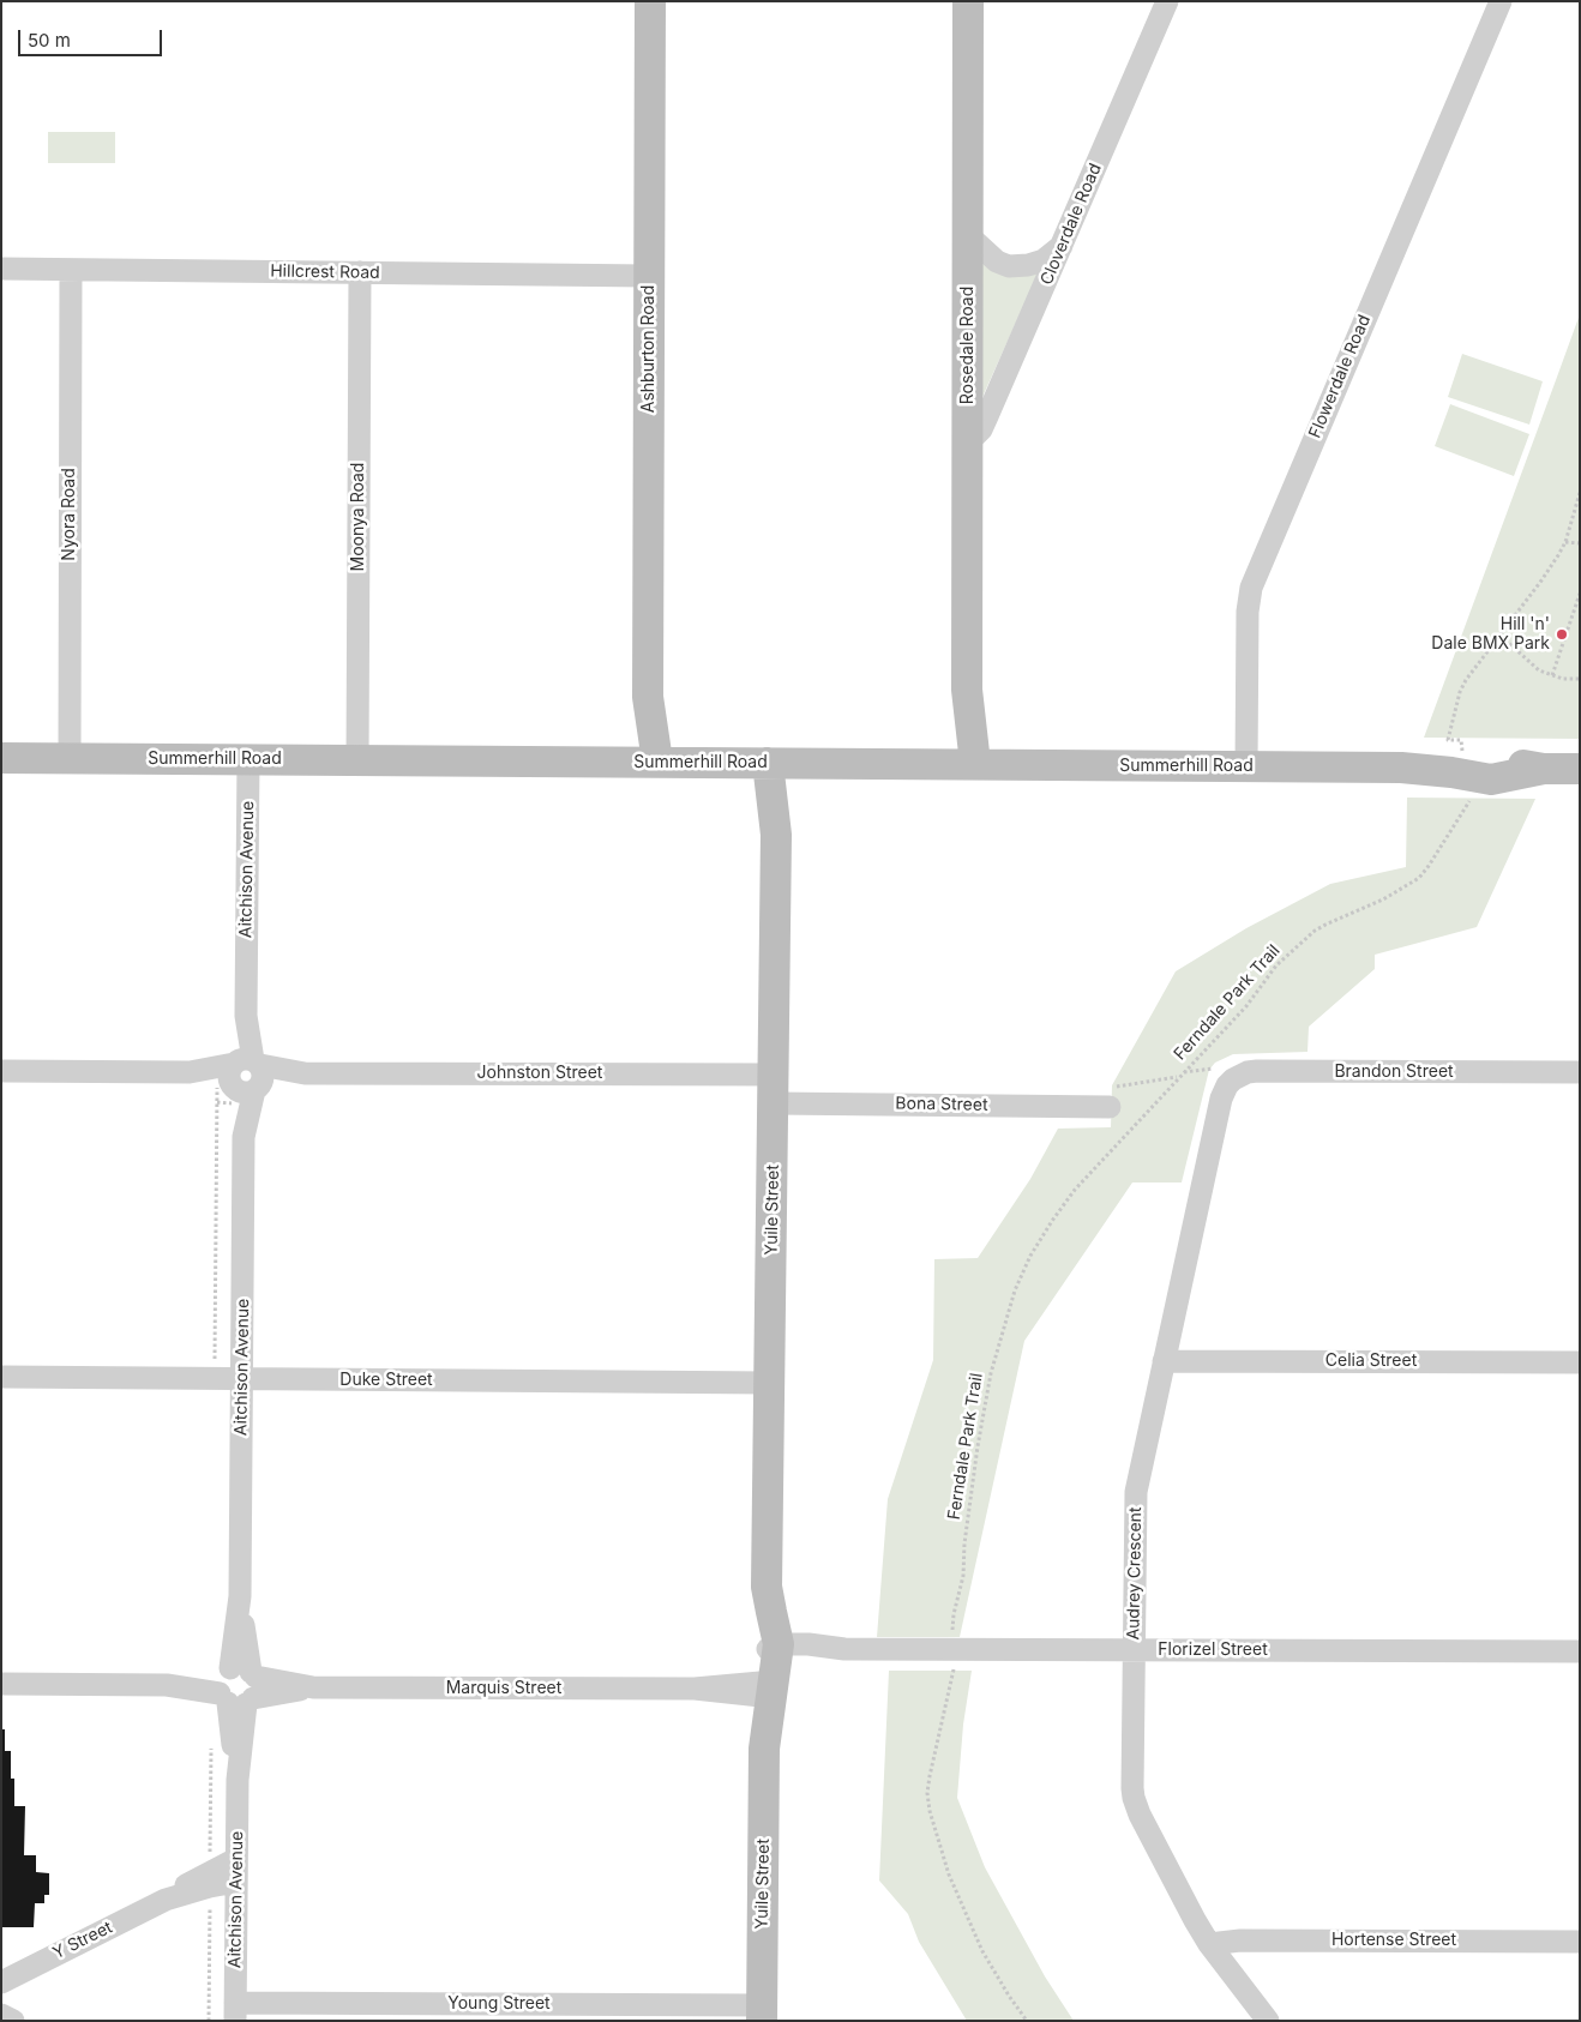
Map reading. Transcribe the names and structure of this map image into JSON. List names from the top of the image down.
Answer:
{
  "streets": {
    "street": [
      "Cloverdale Road",
      "Hillcrest Road",
      "Rosedale Road",
      "Ashburton Road",
      "Flowerdale Road",
      "Nyora Road",
      "Moonya Road",
      "Summerhill Road",
      "Aitchison Avenue",
      "Brandon Street",
      "Johnston Street",
      "Bona Street",
      "Yuile Street",
      "Celia Street",
      "Duke Street",
      "Audrey Crescent",
      "Florizel Street",
      "Marquis Street",
      "Y Street",
      "Hortense Street",
      "Young Street"
    ],
    "path": ["Ferndale Park Trail"]
  },
  "crossings": [
    ["Cloverdale Road", "Rosedale Road"],
    ["Hillcrest Road", "Ashburton Road"],
    ["Hillcrest Road", "Nyora Road"],
    ["Hillcrest Road", "Moonya Road"],
    ["Rosedale Road", "Summerhill Road"],
    ["Ashburton Road", "Summerhill Road"],
    ["Flowerdale Road", "Summerhill Road"],
    ["Nyora Road", "Summerhill Road"],
    ["Moonya Road", "Summerhill Road"],
    ["Summerhill Road", "Aitchison Avenue"],
    ["Summerhill Road", "Ferndale Park Trail"],
    ["Summerhill Road", "Yuile Street"],
    ["Aitchison Avenue", "Johnston Street"],
    ["Aitchison Avenue", "Duke Street"],
    ["Aitchison Avenue", "Marquis Street"],
    ["Aitchison Avenue", "Y Street"],
    ["Aitchison Avenue", "Young Street"],
    ["Ferndale Park Trail", "Florizel Street"],
    ["Brandon Street", "Audrey Crescent"],
    ["Johnston Street", "Bona Street"],
    ["Johnston Street", "Yuile Street"],
    ["Bona Street", "Yuile Street"],
    ["Yuile Street", "Duke Street"],
    ["Yuile Street", "Florizel Street"],
    ["Yuile Street", "Marquis Street"],
    ["Yuile Street", "Young Street"],
    ["Celia Street", "Audrey Crescent"],
    ["Audrey Crescent", "Florizel Street"],
    ["Audrey Crescent", "Hortense Street"]
  ],
  "places": ["Hill 'n' Dale BMX Park"],
  "scale_bar": "50 m"
}
